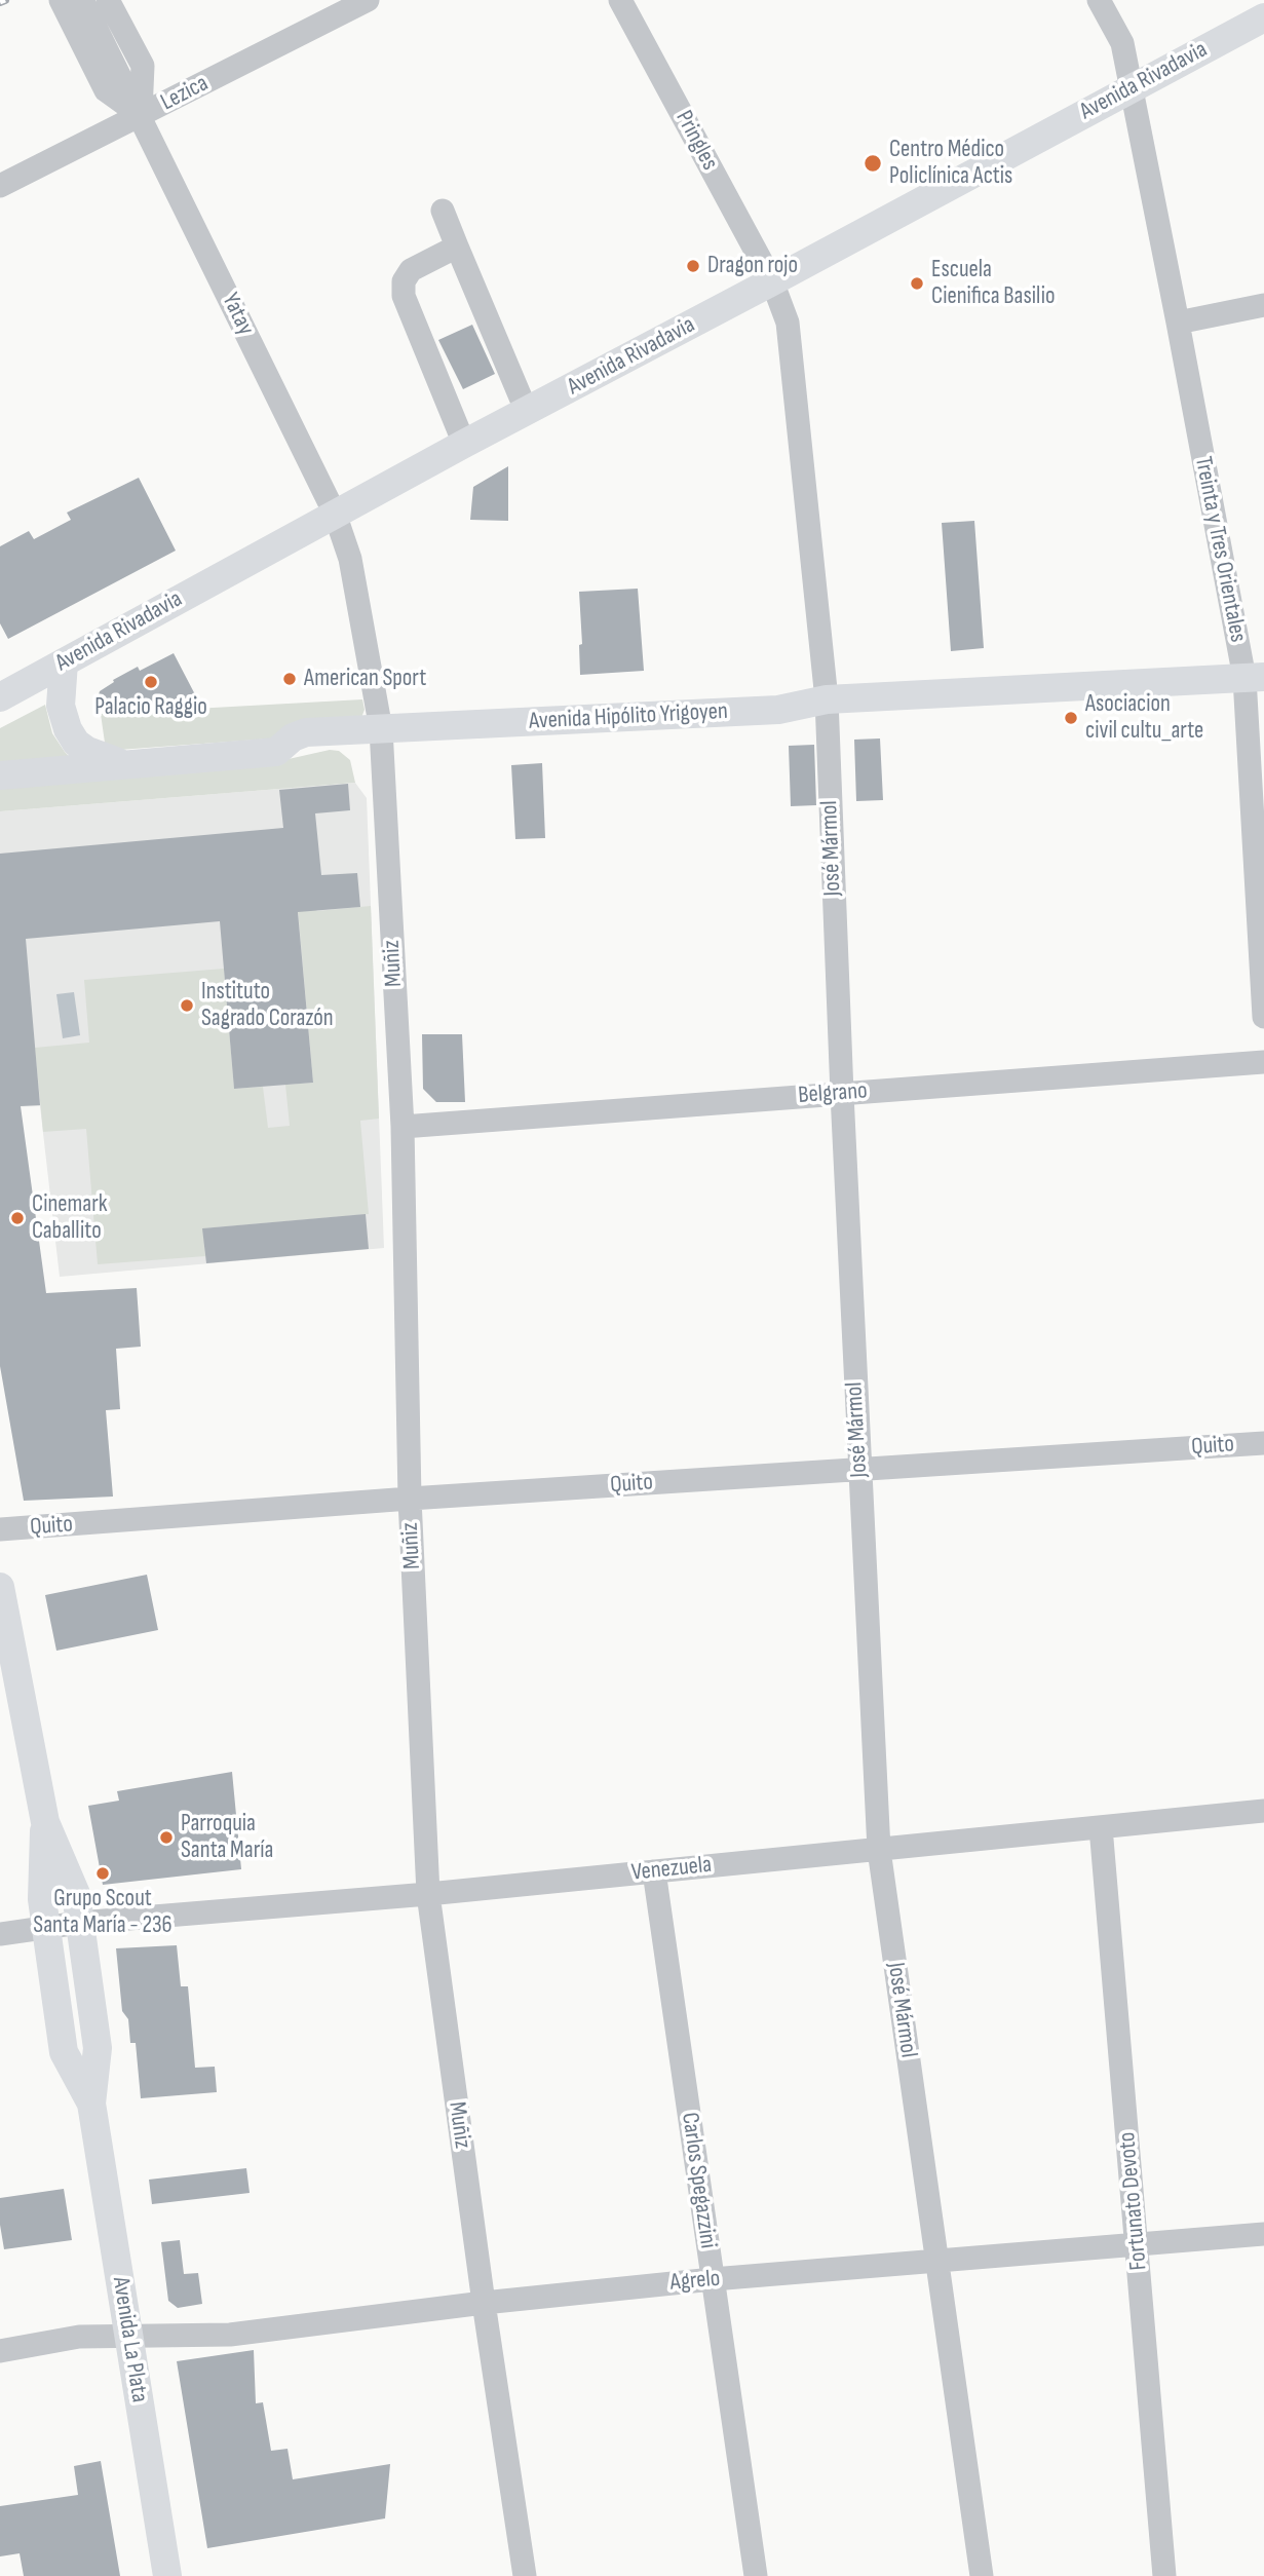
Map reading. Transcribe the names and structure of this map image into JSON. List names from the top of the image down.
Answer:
{
  "streets": {
    "main road": ["Avenida Rivadavia", "Avenida Hipólito Yrigoyen", "Avenida La Plata"],
    "street": [
      "Lezica",
      "Pringles",
      "Yatay",
      "Treinta y Tres Orientales",
      "José Mármol",
      "Muñiz",
      "Belgrano",
      "Quito",
      "Venezuela",
      "Carlos Spegazzini",
      "Fortunato Devoto",
      "Agrelo"
    ]
  },
  "crossings": [
    ["Avenida Rivadavia", "Pringles"],
    ["Avenida Rivadavia", "Yatay"],
    ["Avenida Rivadavia", "Treinta y Tres Orientales"],
    ["Avenida Rivadavia", "José Mármol"],
    ["Avenida Rivadavia", "Muñiz"],
    ["Lezica", "Yatay"],
    ["Pringles", "José Mármol"],
    ["Yatay", "Muñiz"],
    ["Treinta y Tres Orientales", "Avenida Hipólito Yrigoyen"],
    ["Avenida Hipólito Yrigoyen", "José Mármol"],
    ["Avenida Hipólito Yrigoyen", "Muñiz"],
    ["José Mármol", "Belgrano"],
    ["José Mármol", "Quito"],
    ["José Mármol", "Venezuela"],
    ["José Mármol", "Agrelo"],
    ["Muñiz", "Belgrano"],
    ["Muñiz", "Quito"],
    ["Muñiz", "Venezuela"],
    ["Muñiz", "Agrelo"],
    ["Venezuela", "Carlos Spegazzini"],
    ["Venezuela", "Fortunato Devoto"],
    ["Venezuela", "Avenida La Plata"],
    ["Carlos Spegazzini", "Agrelo"],
    ["Fortunato Devoto", "Agrelo"],
    ["Agrelo", "Avenida La Plata"]
  ],
  "places": [
    "Centro Médico Policlínica Actis",
    "Dragon rojo",
    "Escuela Cienifica Basilio",
    "American Sport",
    "Palacio Raggio",
    "Asociacion civil cultu_arte",
    "Instituto Sagrado Corazón",
    "Cinemark Caballito",
    "Parroquia Santa María",
    "Grupo Scout Santa María - 236"
  ]
}
